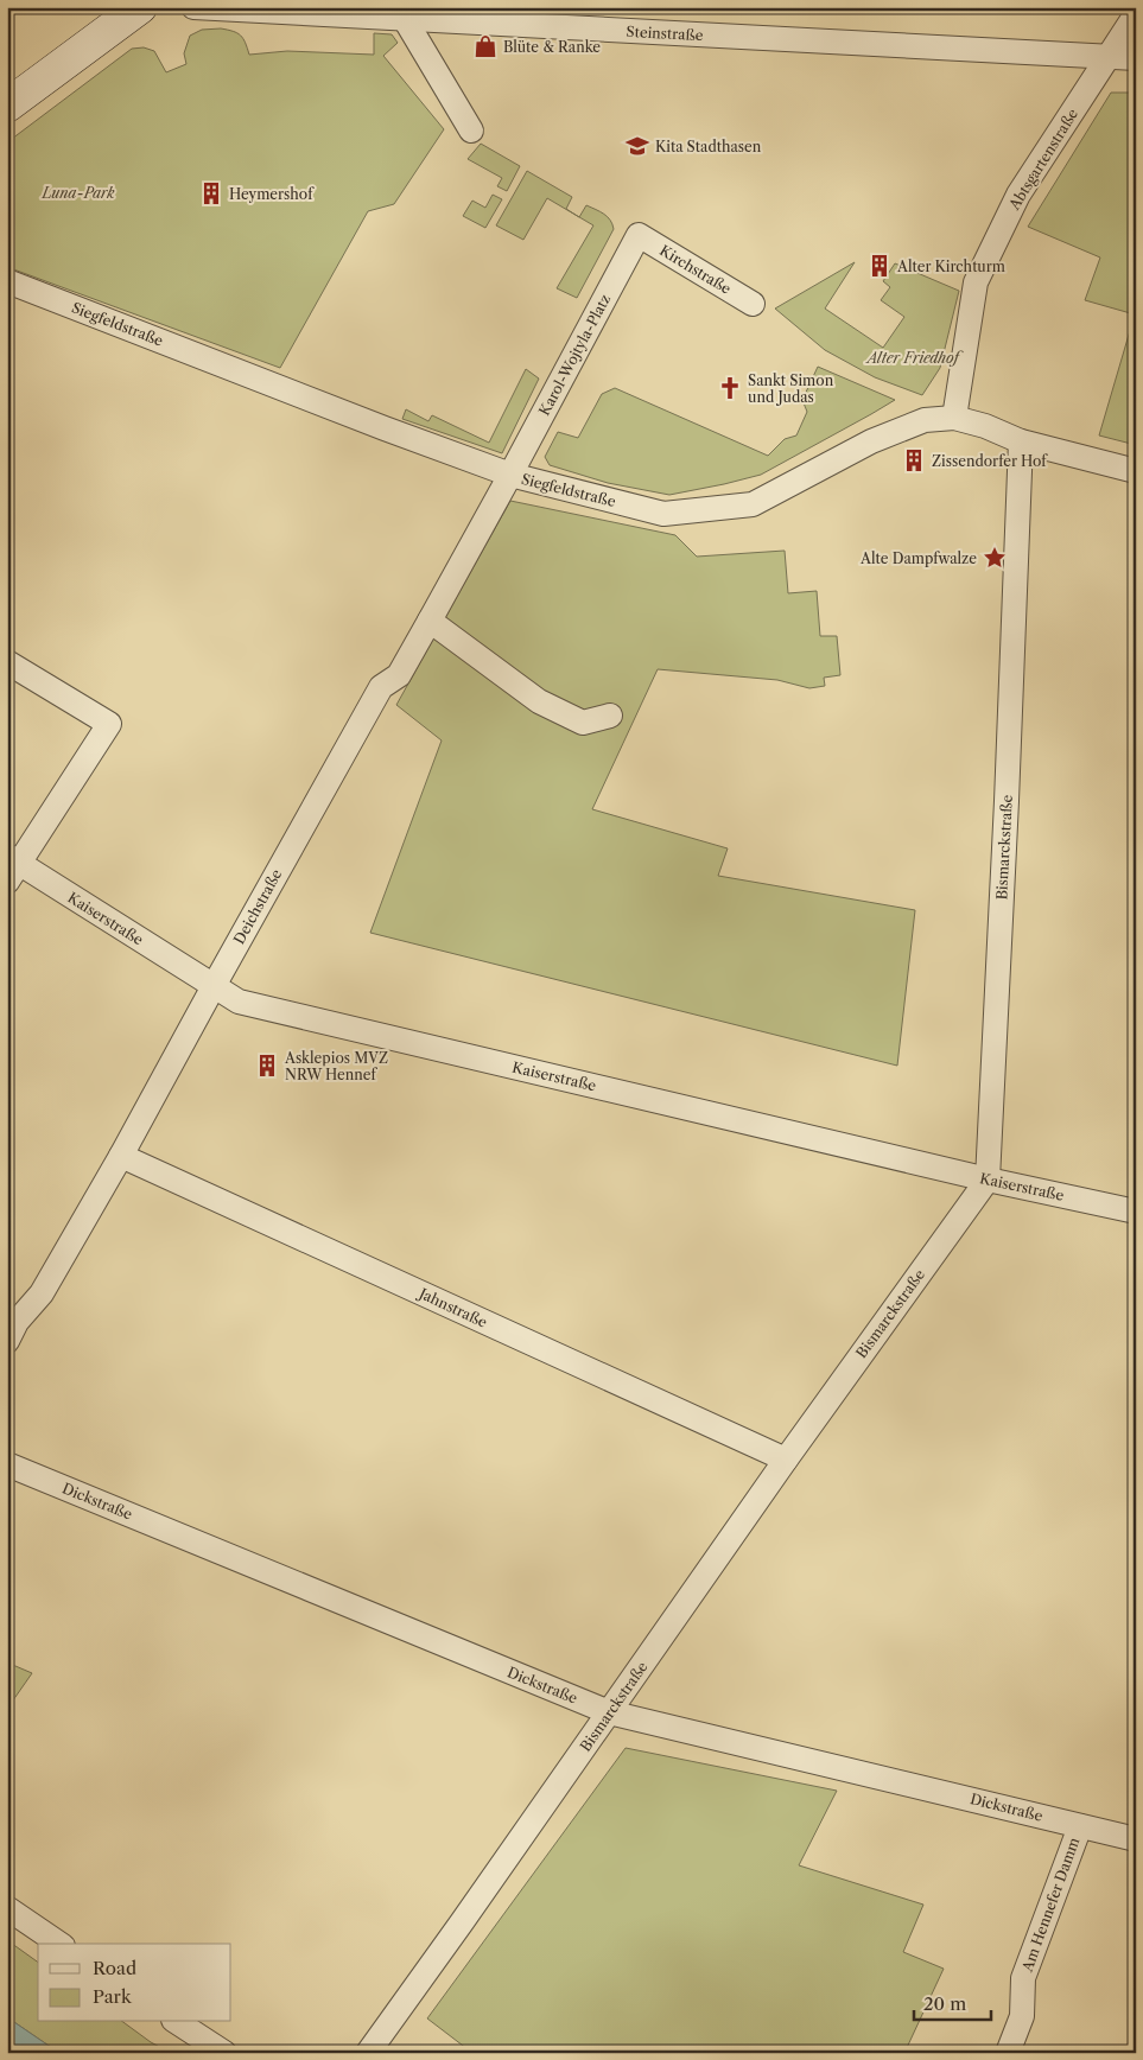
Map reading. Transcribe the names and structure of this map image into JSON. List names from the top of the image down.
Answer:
{
  "streets": {
    "street": [
      "Steinstraße",
      "Abtsgartenstraße",
      "Kirchstraße",
      "Siegfeldstraße",
      "Karol-Wojtyla-Platz",
      "Bismarckstraße",
      "Deichstraße",
      "Kaiserstraße",
      "Jahnstraße",
      "Dickstraße",
      "Am Hennefer Damm"
    ]
  },
  "crossings": [
    ["Steinstraße", "Abtsgartenstraße"],
    ["Abtsgartenstraße", "Siegfeldstraße"],
    ["Kirchstraße", "Karol-Wojtyla-Platz"],
    ["Siegfeldstraße", "Karol-Wojtyla-Platz"],
    ["Siegfeldstraße", "Bismarckstraße"],
    ["Siegfeldstraße", "Deichstraße"],
    ["Karol-Wojtyla-Platz", "Deichstraße"],
    ["Bismarckstraße", "Kaiserstraße"],
    ["Bismarckstraße", "Jahnstraße"],
    ["Bismarckstraße", "Dickstraße"],
    ["Deichstraße", "Kaiserstraße"],
    ["Deichstraße", "Jahnstraße"],
    ["Dickstraße", "Am Hennefer Damm"]
  ],
  "parks": ["Luna-Park", "Alter Friedhof"],
  "places": {
    "shop": ["Blüte & Ranke"],
    "school or university": ["Kita Stadthasen"],
    "building": [
      "Heymershof",
      "Alter Kirchturm",
      "Zissendorfer Hof",
      "Asklepios MVZ NRW Hennef"
    ],
    "church": ["Sankt Simon und Judas"],
    "place": ["Alte Dampfwalze"]
  },
  "legend": ["Road", "Park"],
  "scale_bar": "20 m"
}
